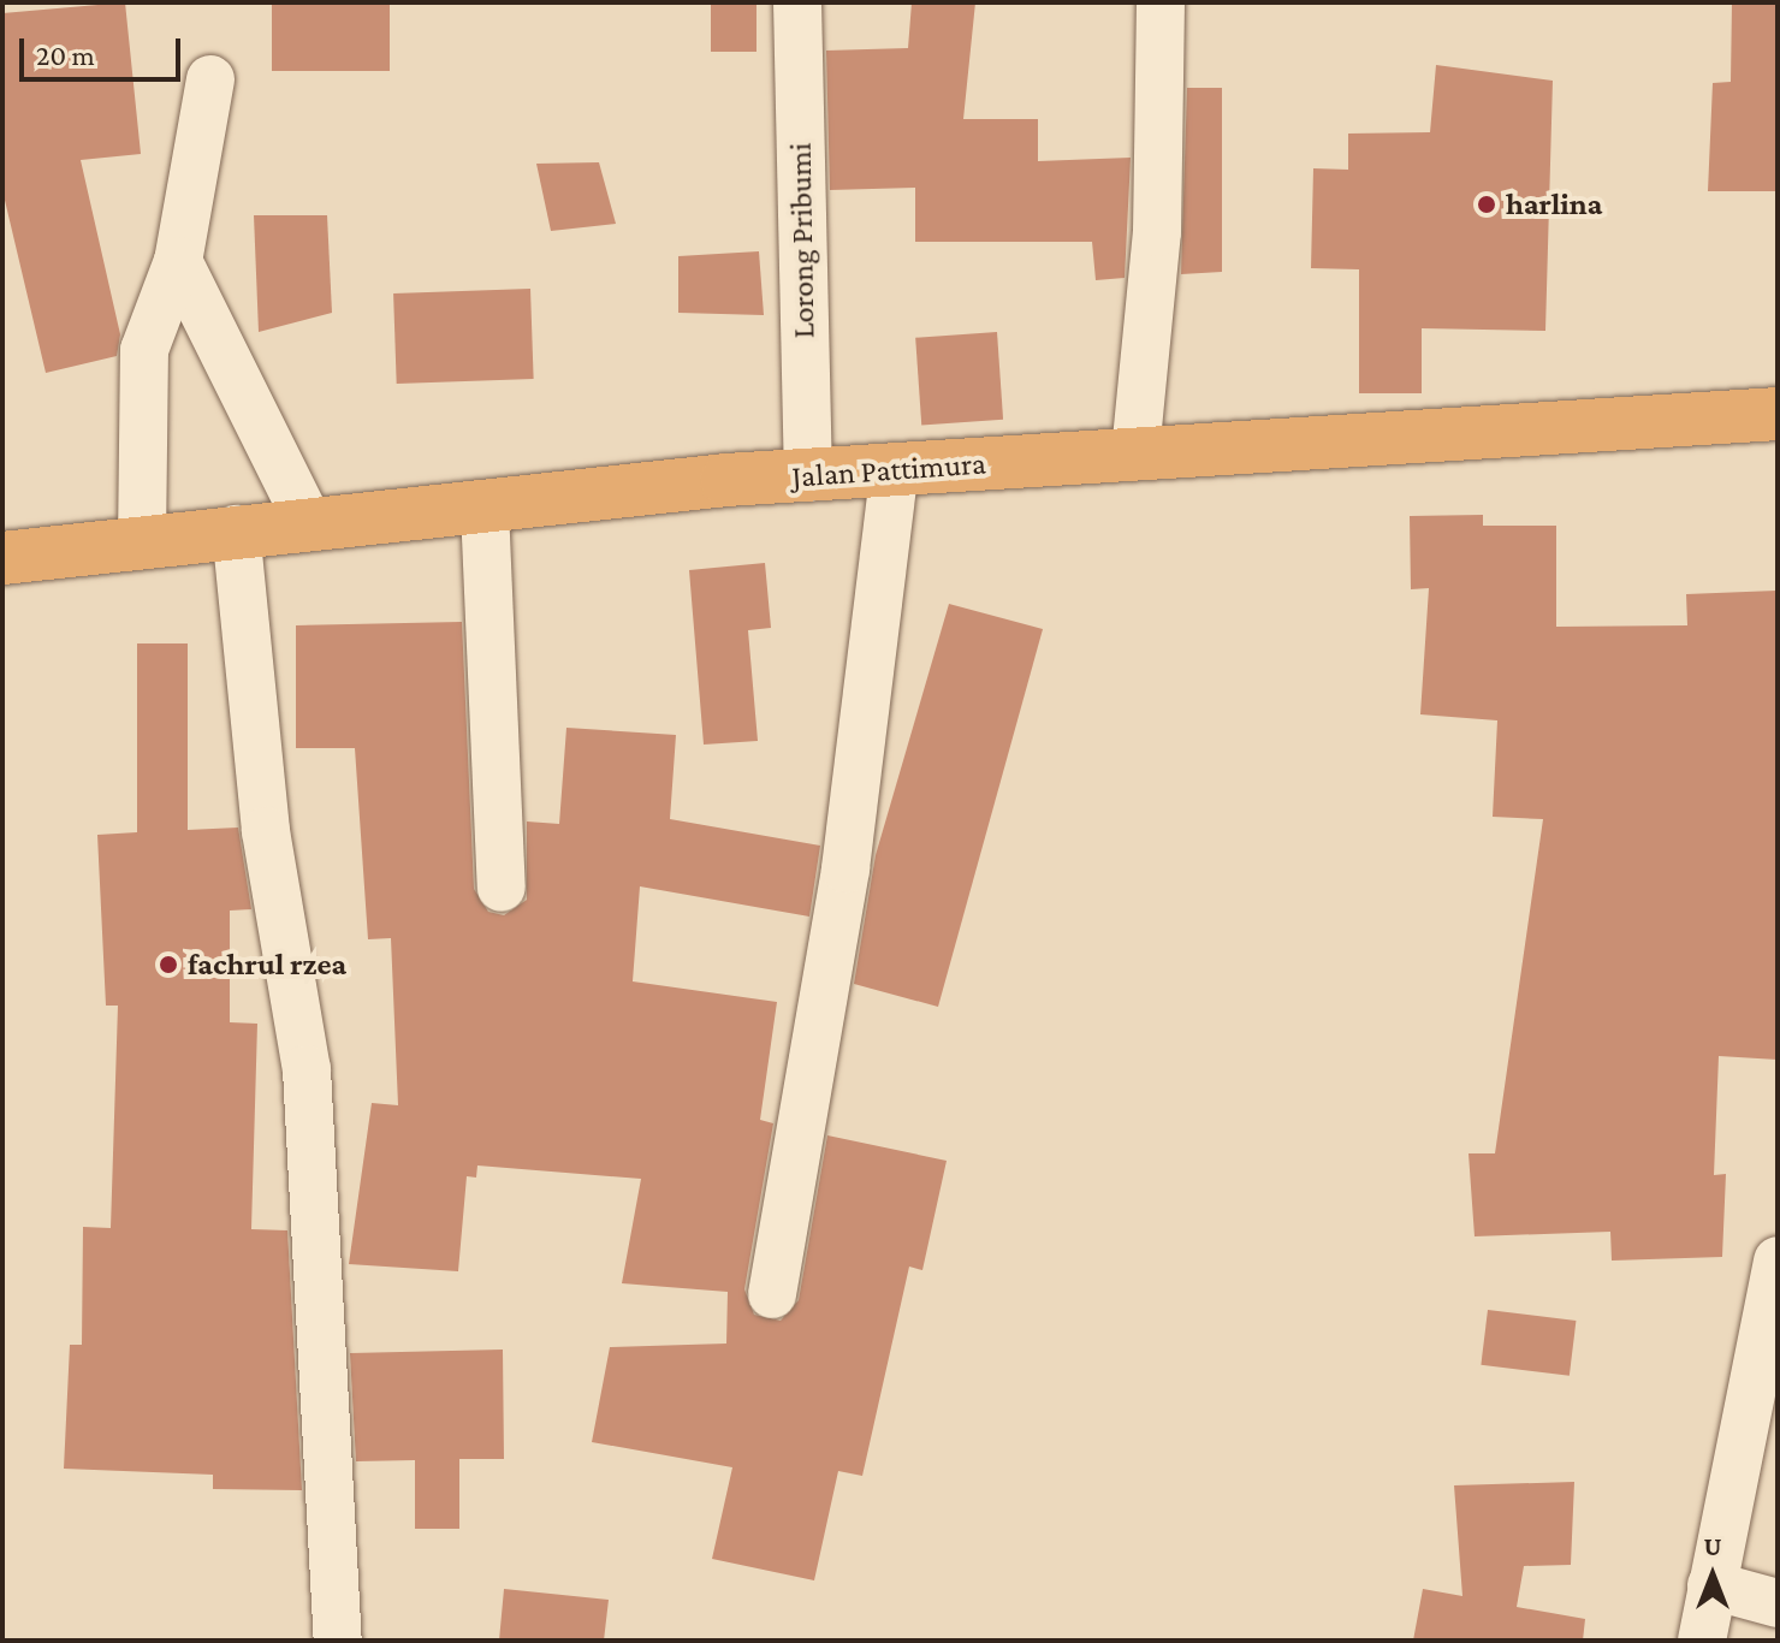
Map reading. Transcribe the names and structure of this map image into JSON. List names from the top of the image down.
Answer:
{
  "streets": {
    "highway": ["Jalan Pattimura"],
    "street": ["Lorong Pribumi"]
  },
  "crossings": [
    ["Lorong Pribumi", "Jalan Pattimura"]
  ],
  "places": ["harlina", "fachrul rzea"],
  "scale_bar": "20 m",
  "north": "top"
}
